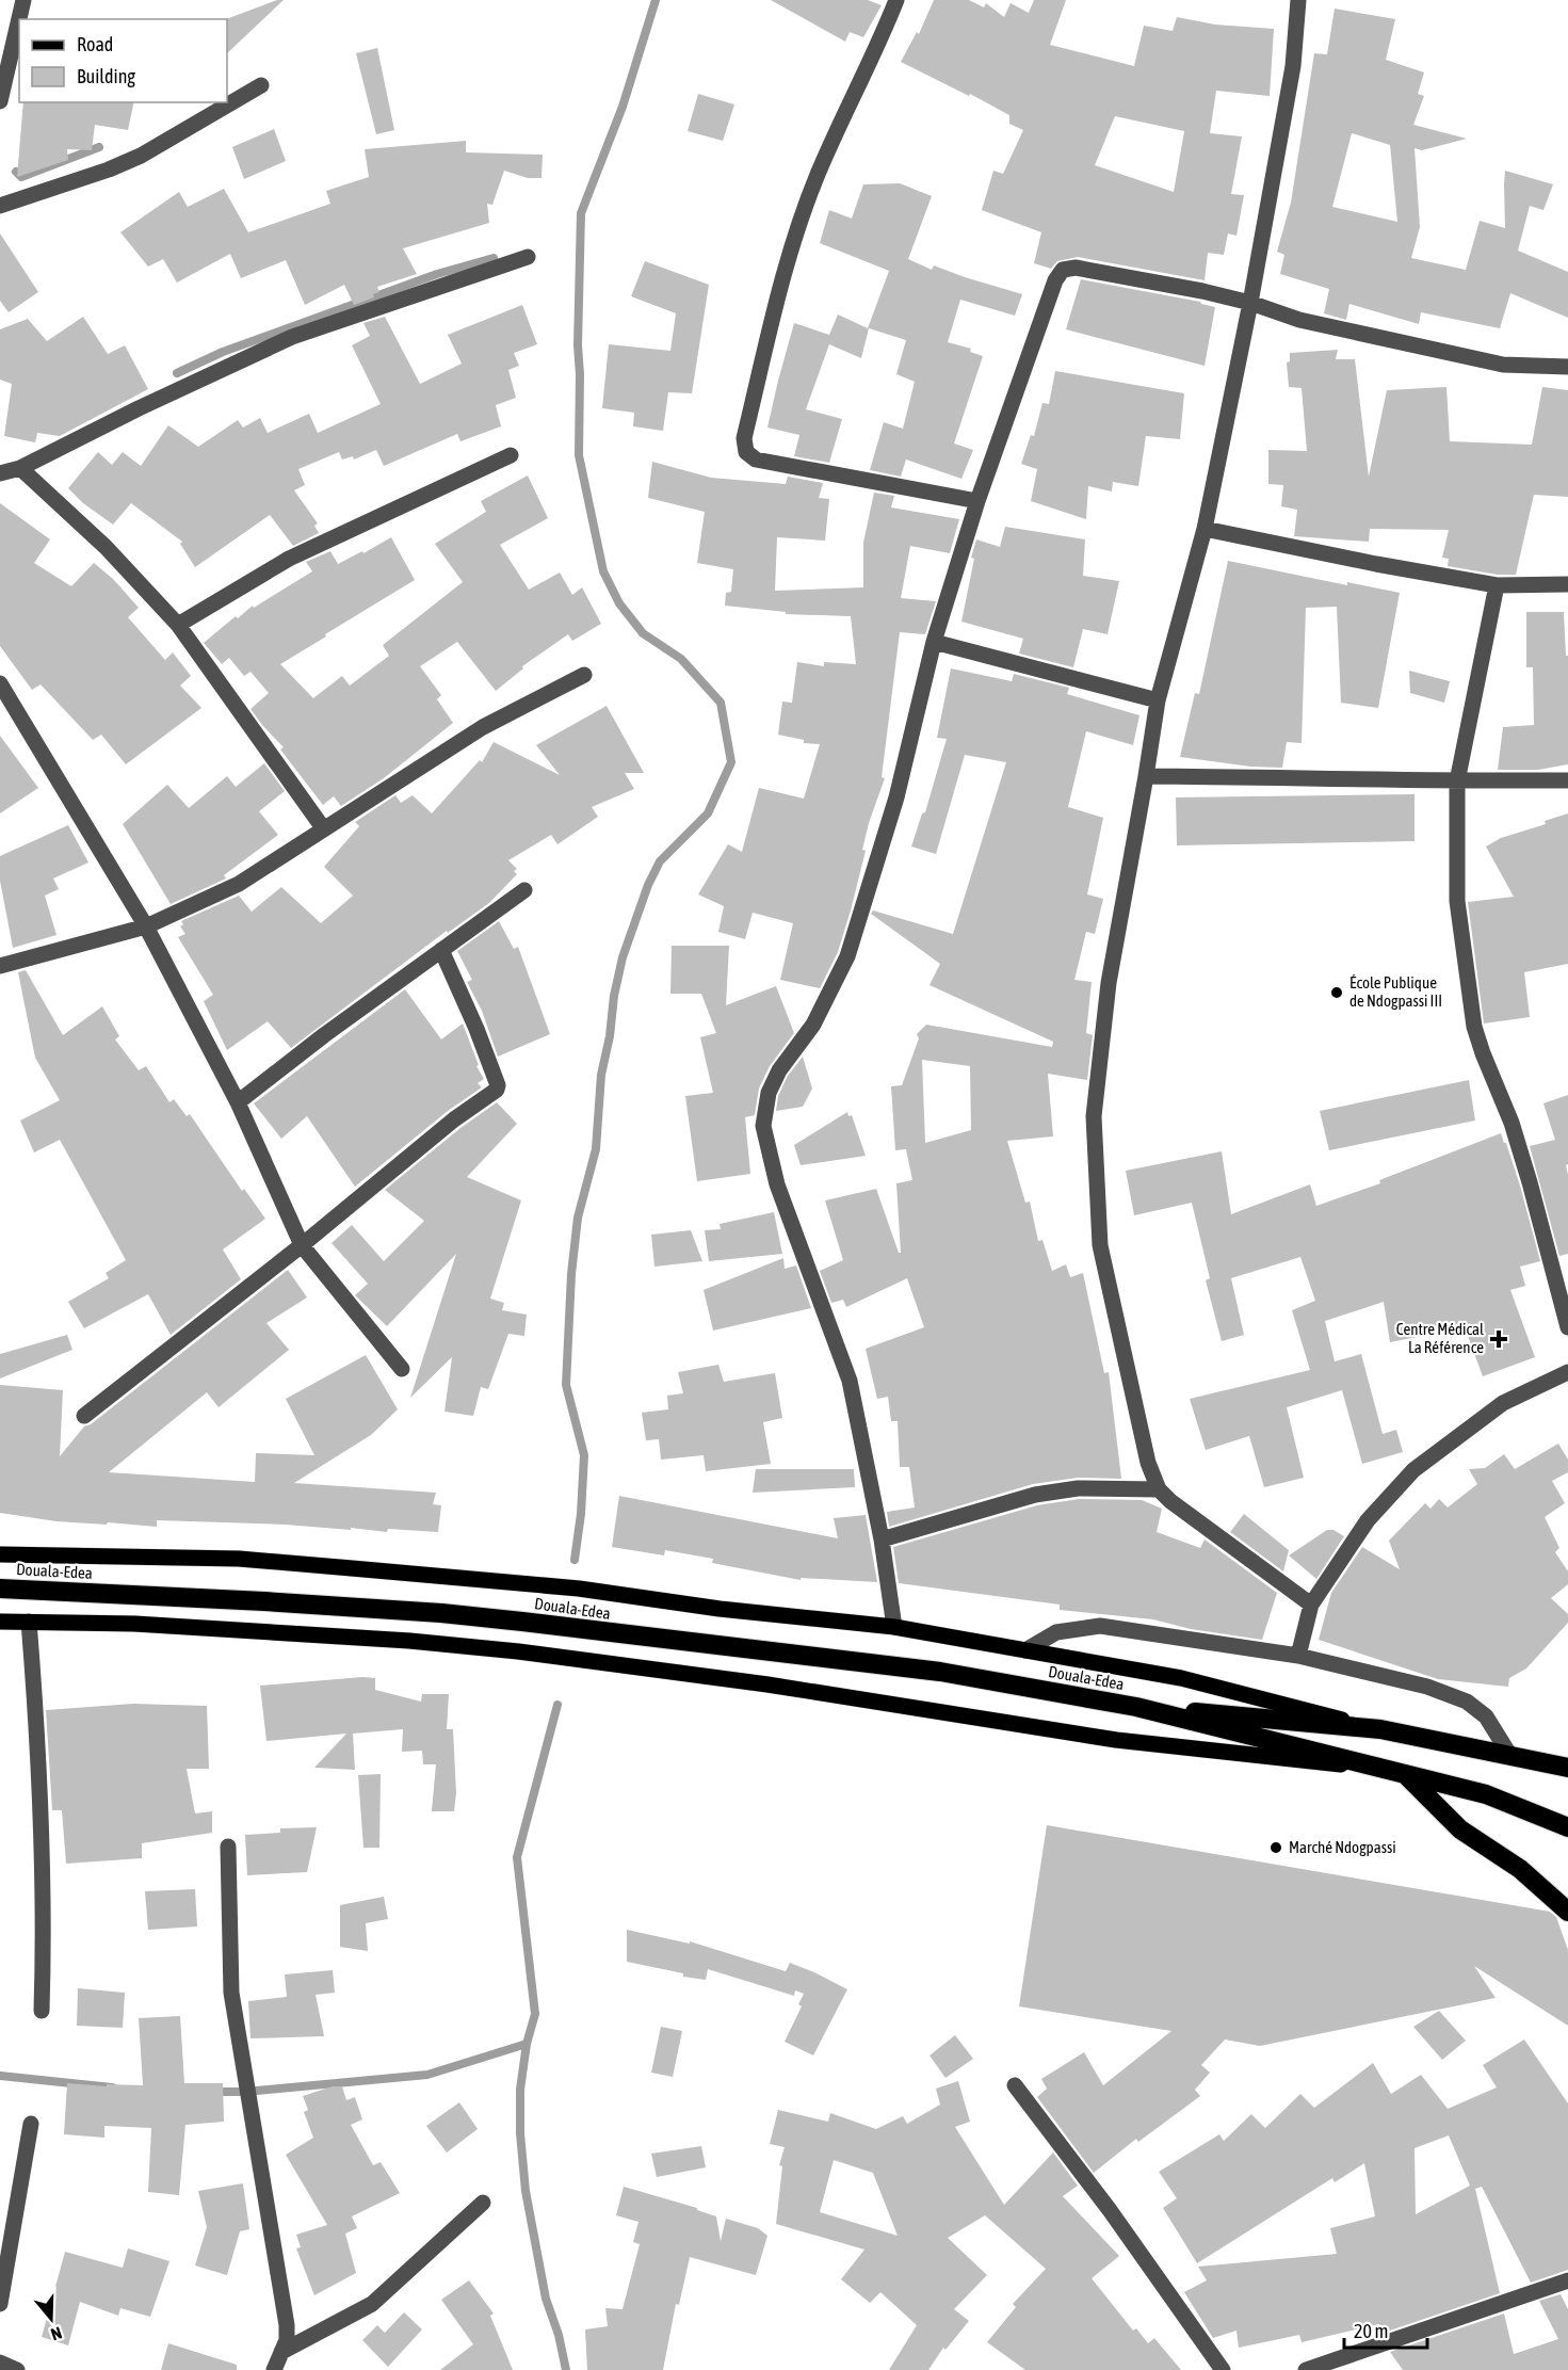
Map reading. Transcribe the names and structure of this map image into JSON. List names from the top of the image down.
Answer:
{
  "streets": {
    "highway": ["Douala-Edea"]
  },
  "places": {
    "other": ["École Publique de Ndogpassi III", "Marché Ndogpassi"],
    "health": ["Centre Médical La Référence"]
  },
  "legend": ["Road", "Building"],
  "scale_bar": "20 m",
  "north": "bottom"
}
